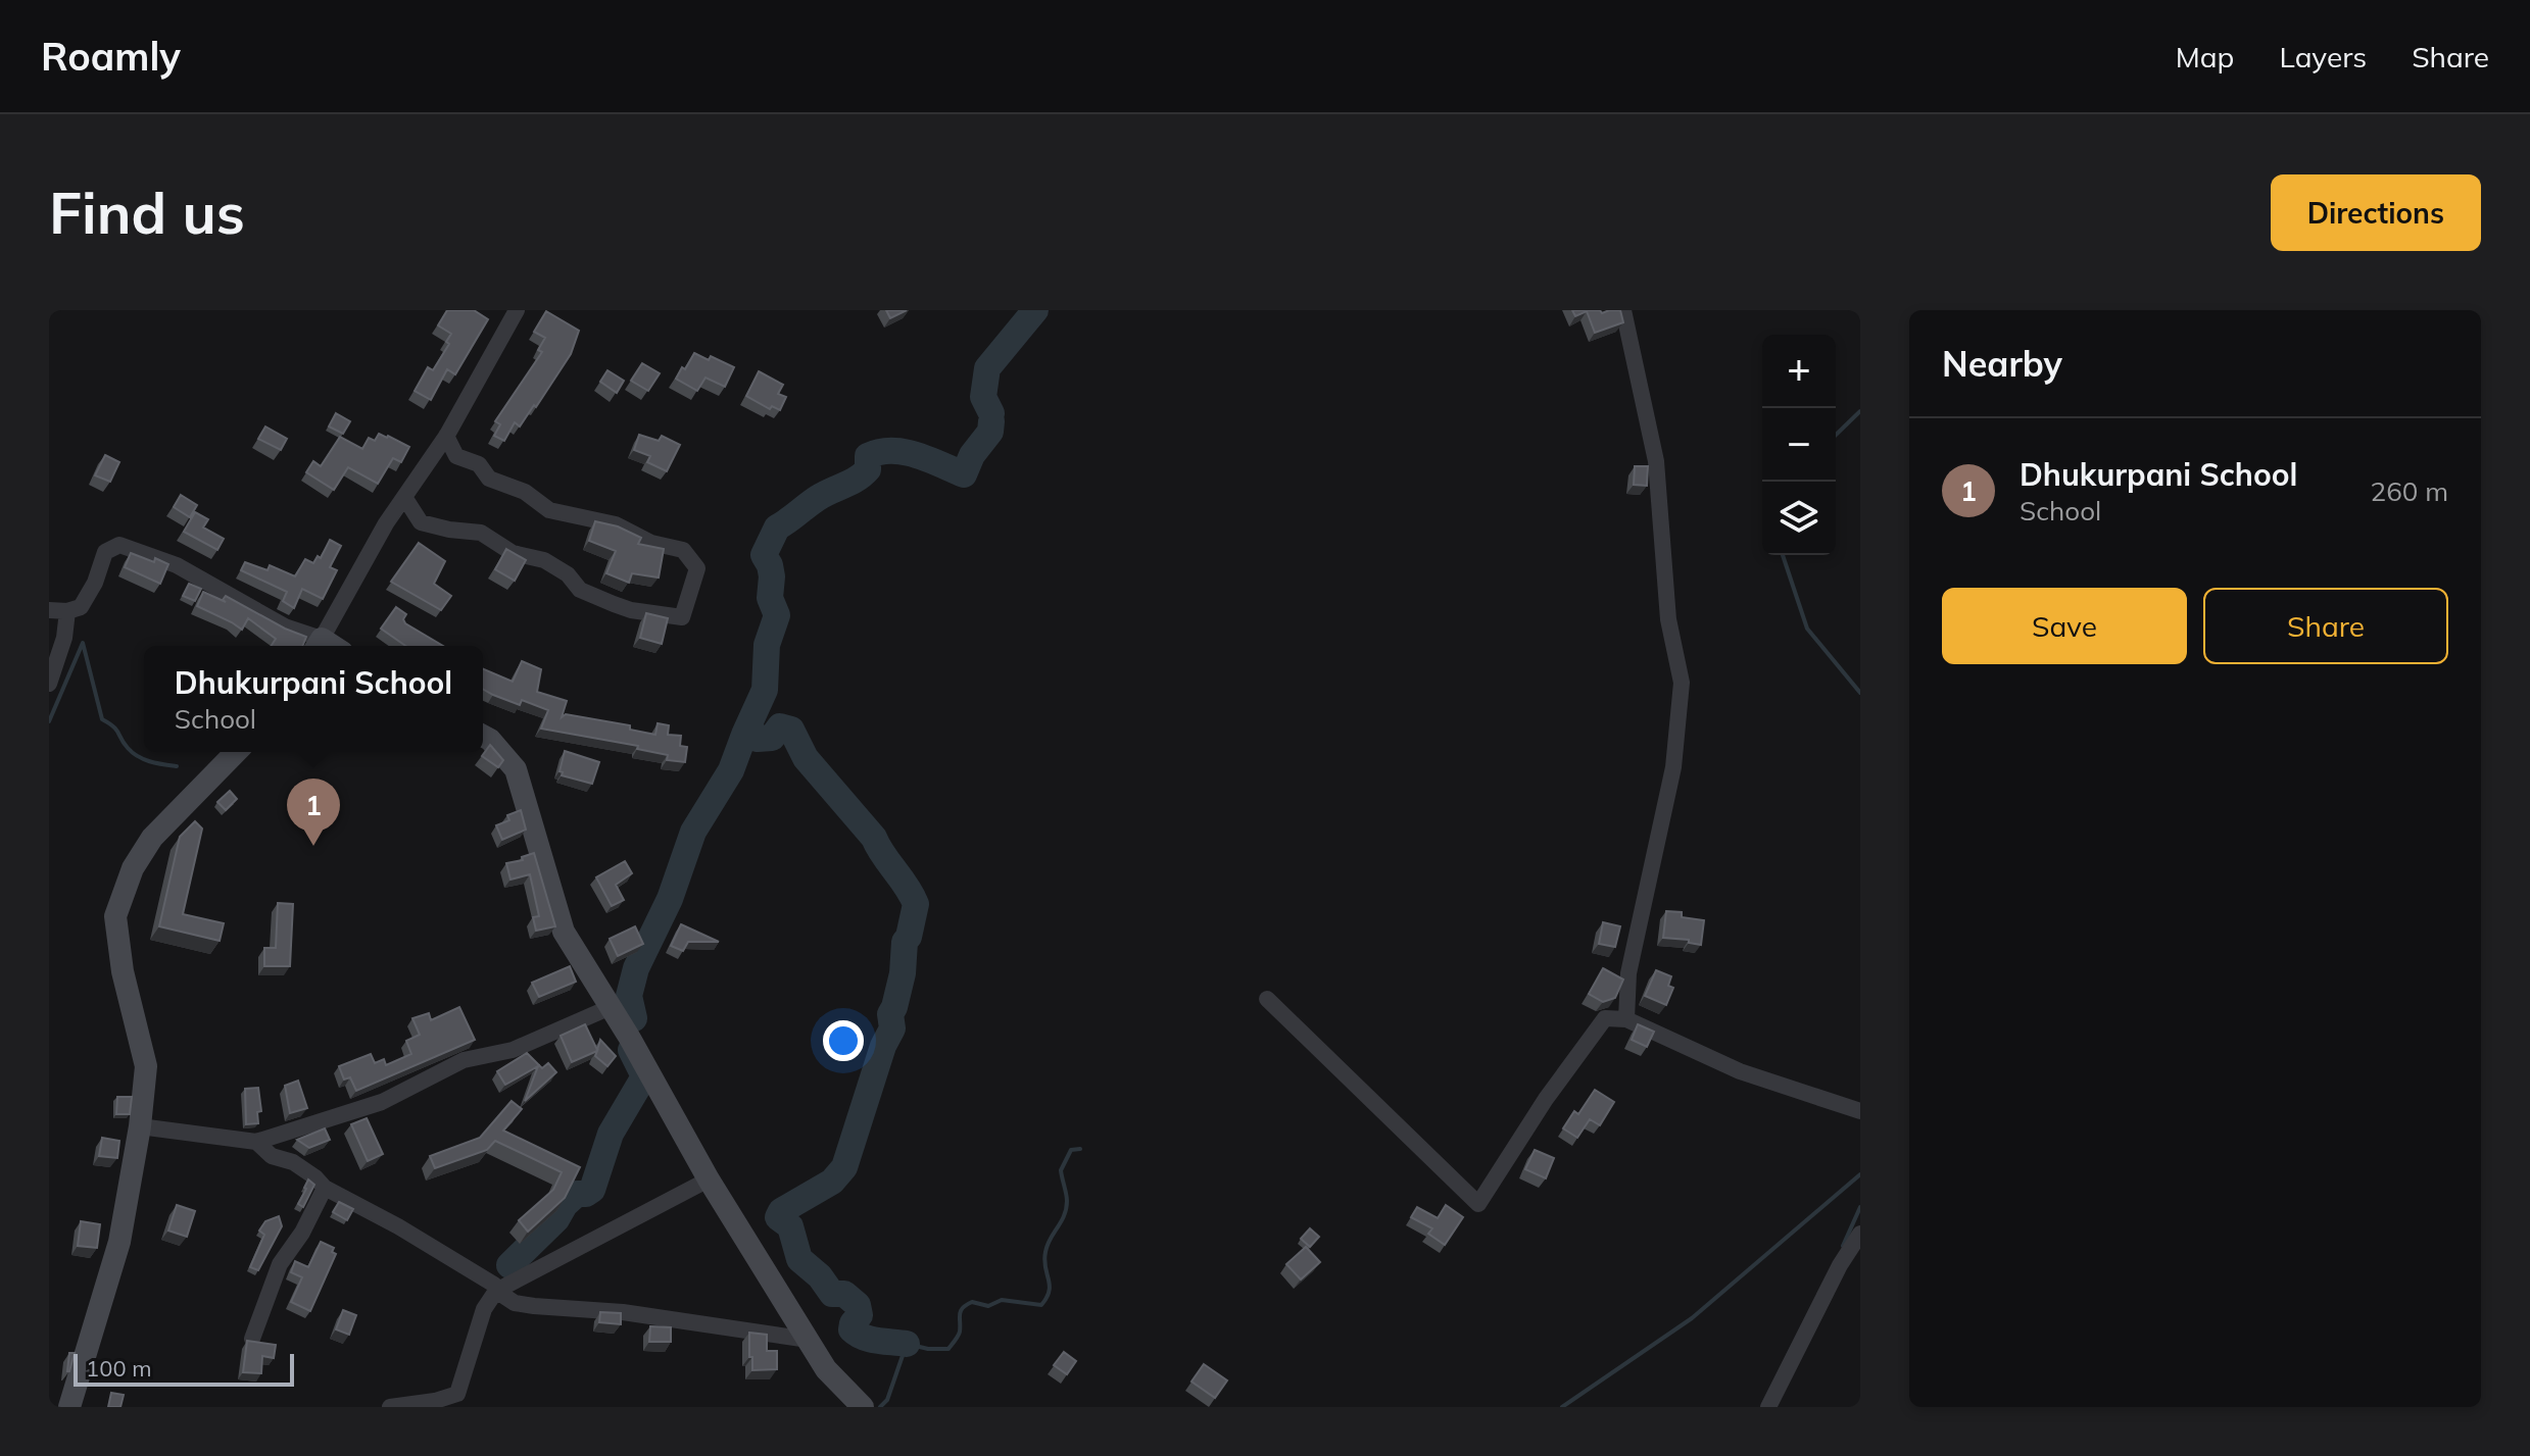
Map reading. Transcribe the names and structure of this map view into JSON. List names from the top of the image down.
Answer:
{
  "scale_bar": "100 m",
  "page": {
    "header": "Roamly",
    "nav": ["Map", "Layers", "Share"],
    "buttons": [
      "Directions",
      ["Save", "Share"]
    ],
    "title": "Find us",
    "heading": "Nearby",
    "map_buttons": ["+", "−"],
    "list": [
      {
        "mark": "1",
        "name": "Dhukurpani School",
        "note": "School",
        "value": "260 m"
      }
    ],
    "popup": ["Dhukurpani School", "School"],
    "pins": "1",
    "scale": "100 m"
  }
}
